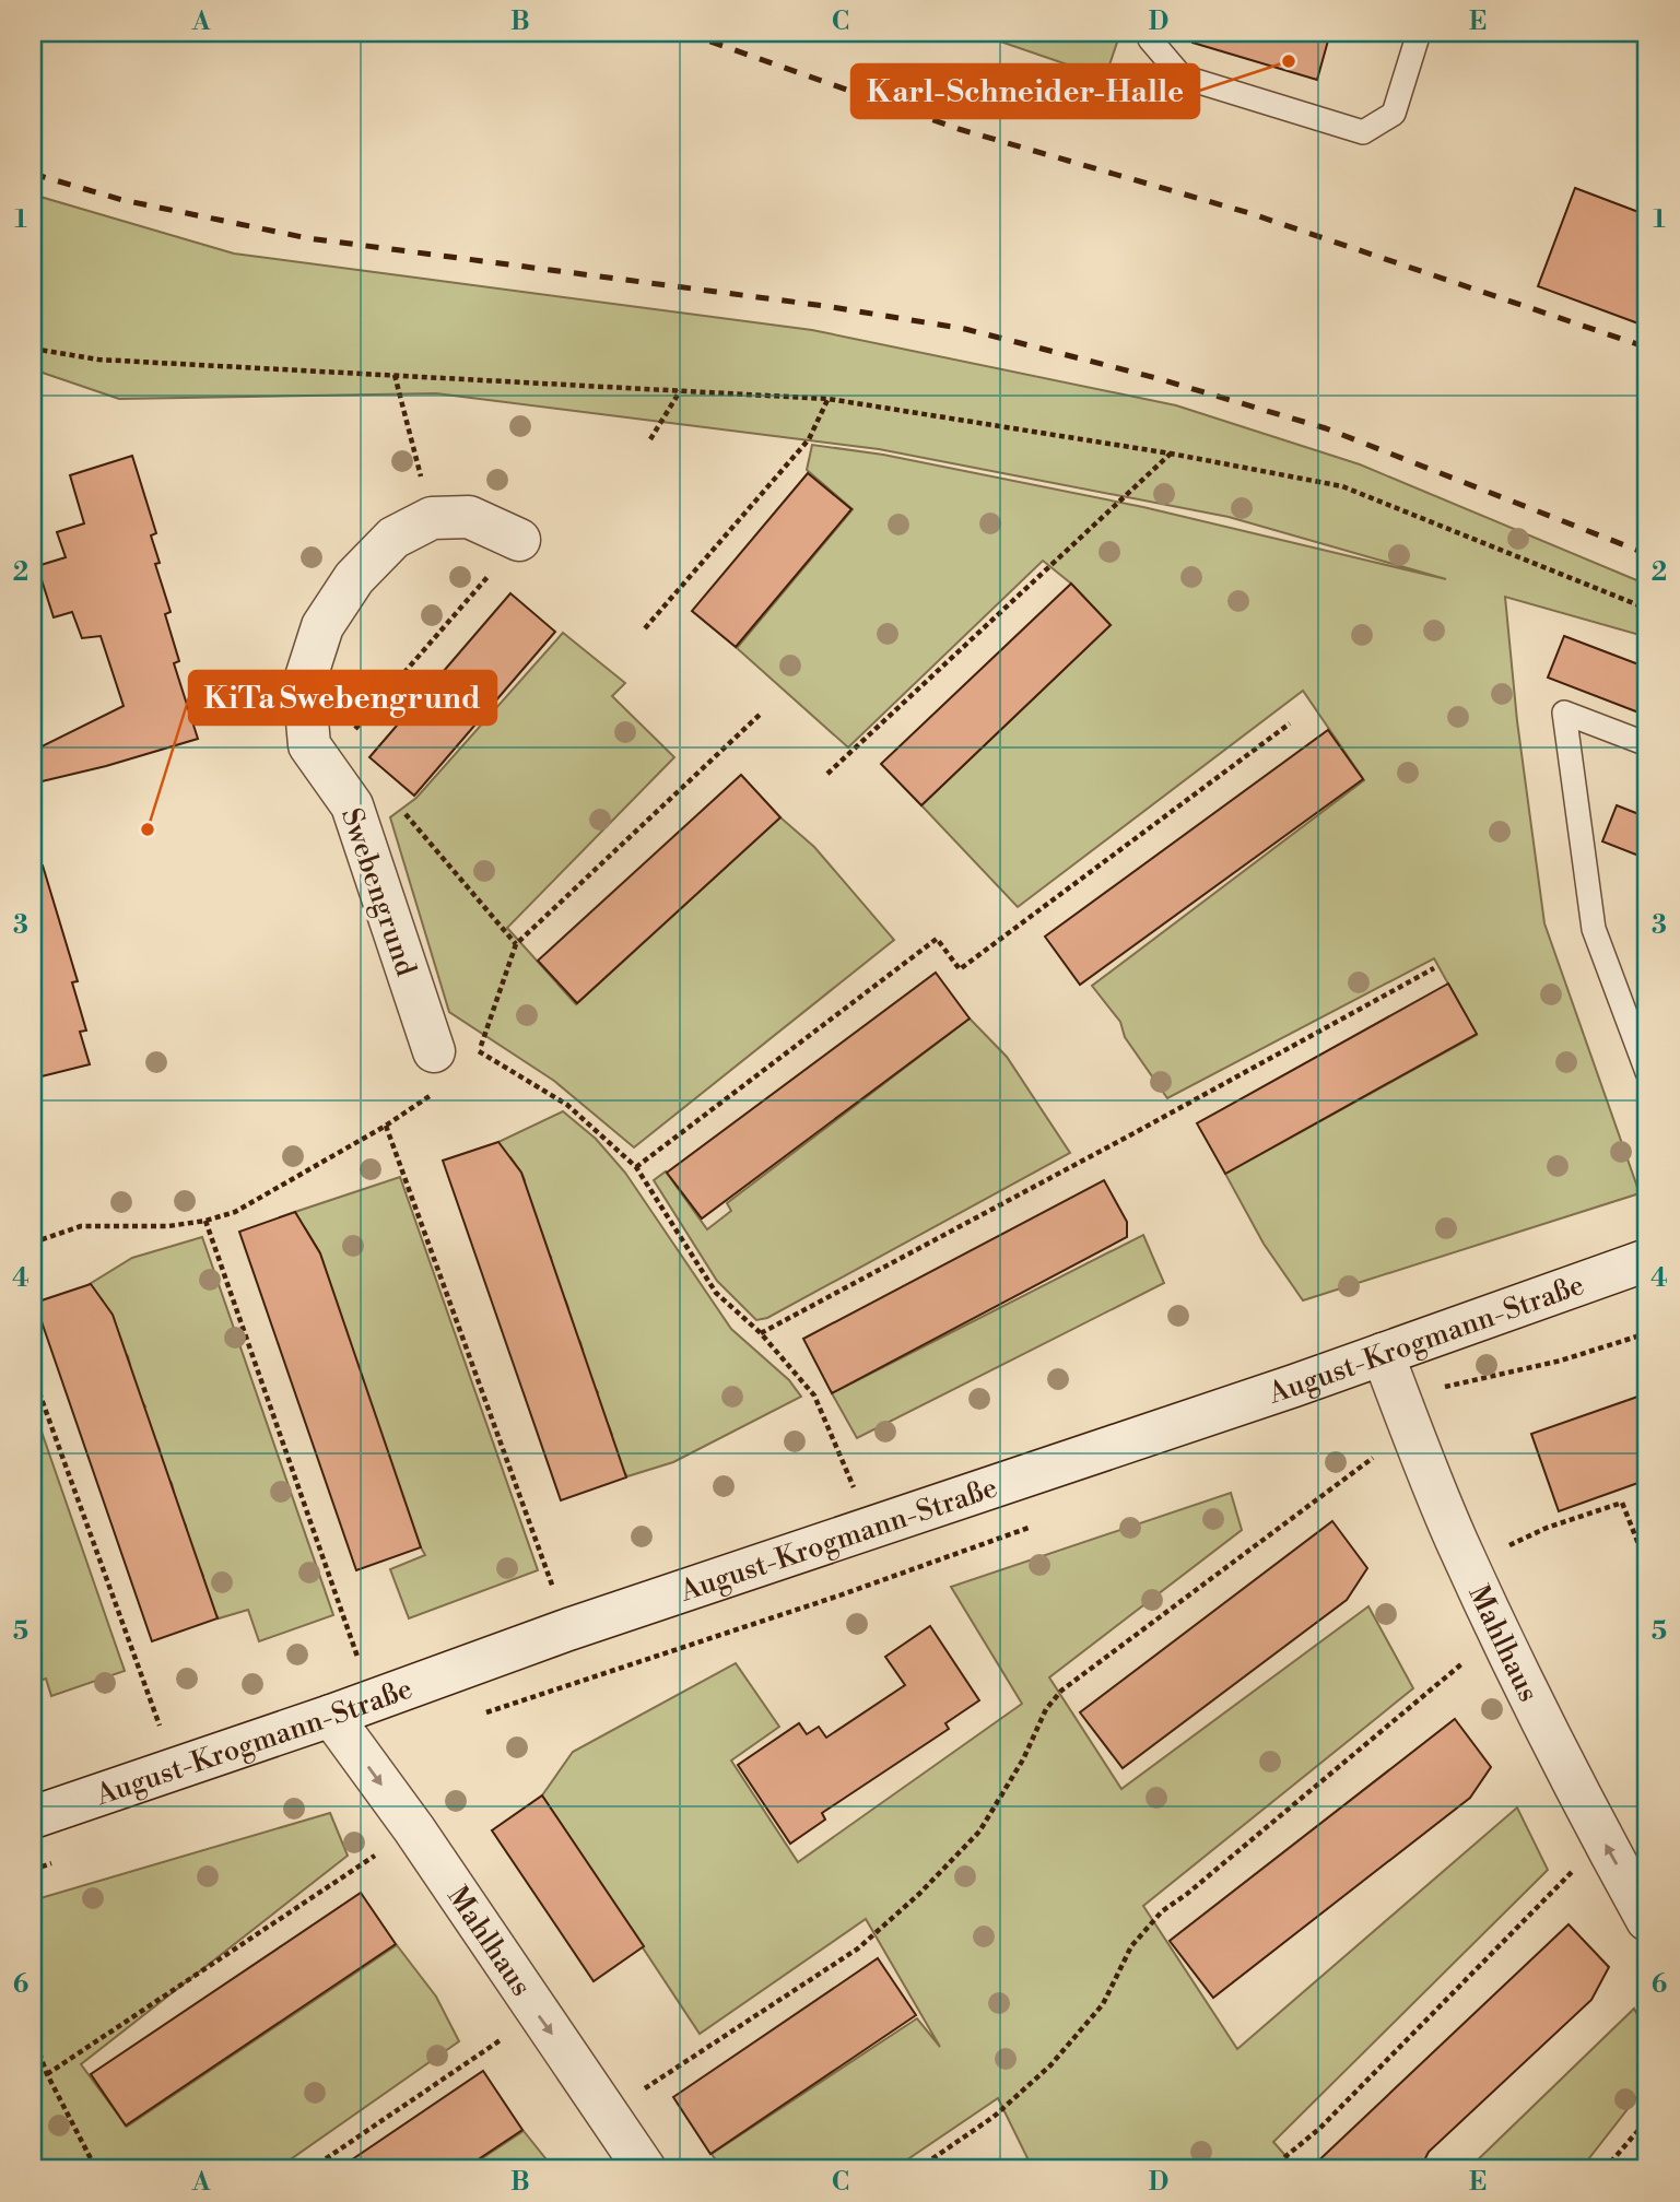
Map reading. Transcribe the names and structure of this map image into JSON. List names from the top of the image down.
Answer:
{
  "streets": {
    "street": ["Swebengrund", "August-Krogmann-Straße", "Mahlhaus"]
  },
  "crossings": [
    ["August-Krogmann-Straße", "Mahlhaus"]
  ],
  "places": ["Karl-Schneider-Halle", "KiTa Swebengrund"],
  "grid": {
    "columns": [
      "A",
      "B",
      "C",
      "D",
      "E"
    ],
    "rows": [
      "1",
      "2",
      "3",
      "4",
      "5",
      "6"
    ]
  }
}
